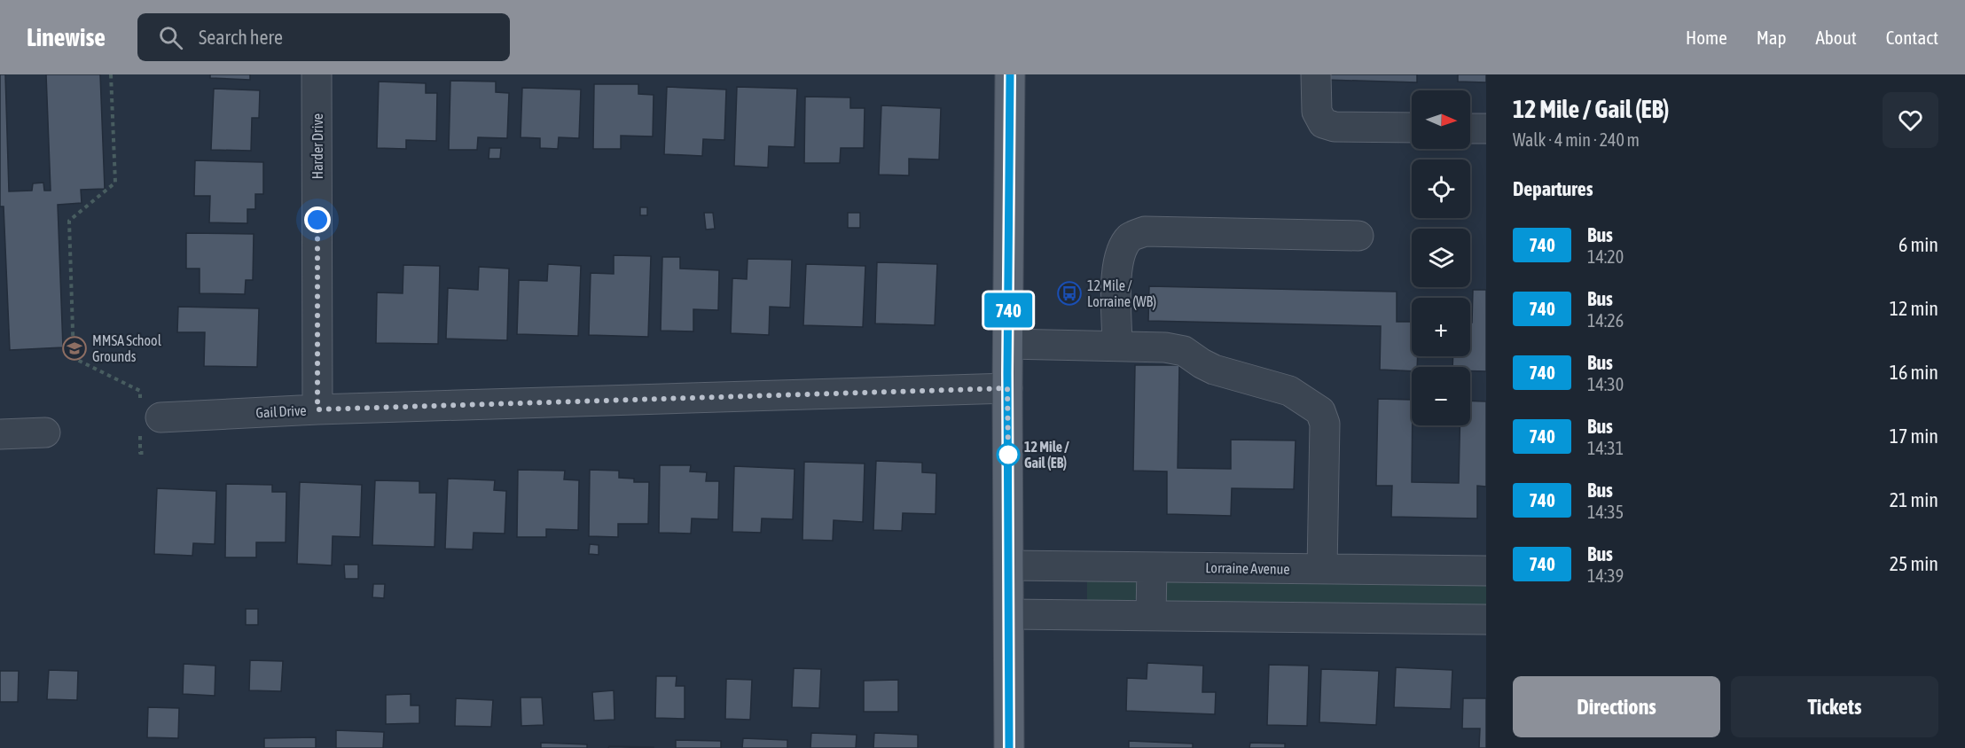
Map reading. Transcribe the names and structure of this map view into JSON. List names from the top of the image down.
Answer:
{
  "streets": {
    "street": ["Harder Drive", "Gail Drive", "Lorraine Avenue"]
  },
  "crossings": [
    ["Harder Drive", "Gail Drive"]
  ],
  "places": {
    "bus stop": ["12 Mile / Lorraine (WB)"],
    "school or university": ["MMSA School Grounds"],
    "other": ["12 Mile / Gail (EB)"]
  },
  "lines": ["bus line 740"],
  "north": "right",
  "page": {
    "header": "Linewise",
    "search": "Search here",
    "nav": [
      "Home",
      "Map",
      "About",
      "Contact"
    ],
    "on_map": "740",
    "heading": [
      ["12 Mile / Gail (EB)", "Walk · 4 min · 240 m"],
      "Departures"
    ],
    "map_buttons": ["+", "−"],
    "list": [
      {
        "mark": "740",
        "name": "Bus",
        "note": "14:20",
        "value": "6 min"
      },
      {
        "mark": "740",
        "name": "Bus",
        "note": "14:26",
        "value": "12 min"
      },
      {
        "mark": "740",
        "name": "Bus",
        "note": "14:30",
        "value": "16 min"
      },
      {
        "mark": "740",
        "name": "Bus",
        "note": "14:31",
        "value": "17 min"
      },
      {
        "mark": "740",
        "name": "Bus",
        "note": "14:35",
        "value": "21 min"
      },
      {
        "mark": "740",
        "name": "Bus",
        "note": "14:39",
        "value": "25 min"
      }
    ],
    "buttons": ["Directions", "Tickets"]
  }
}
